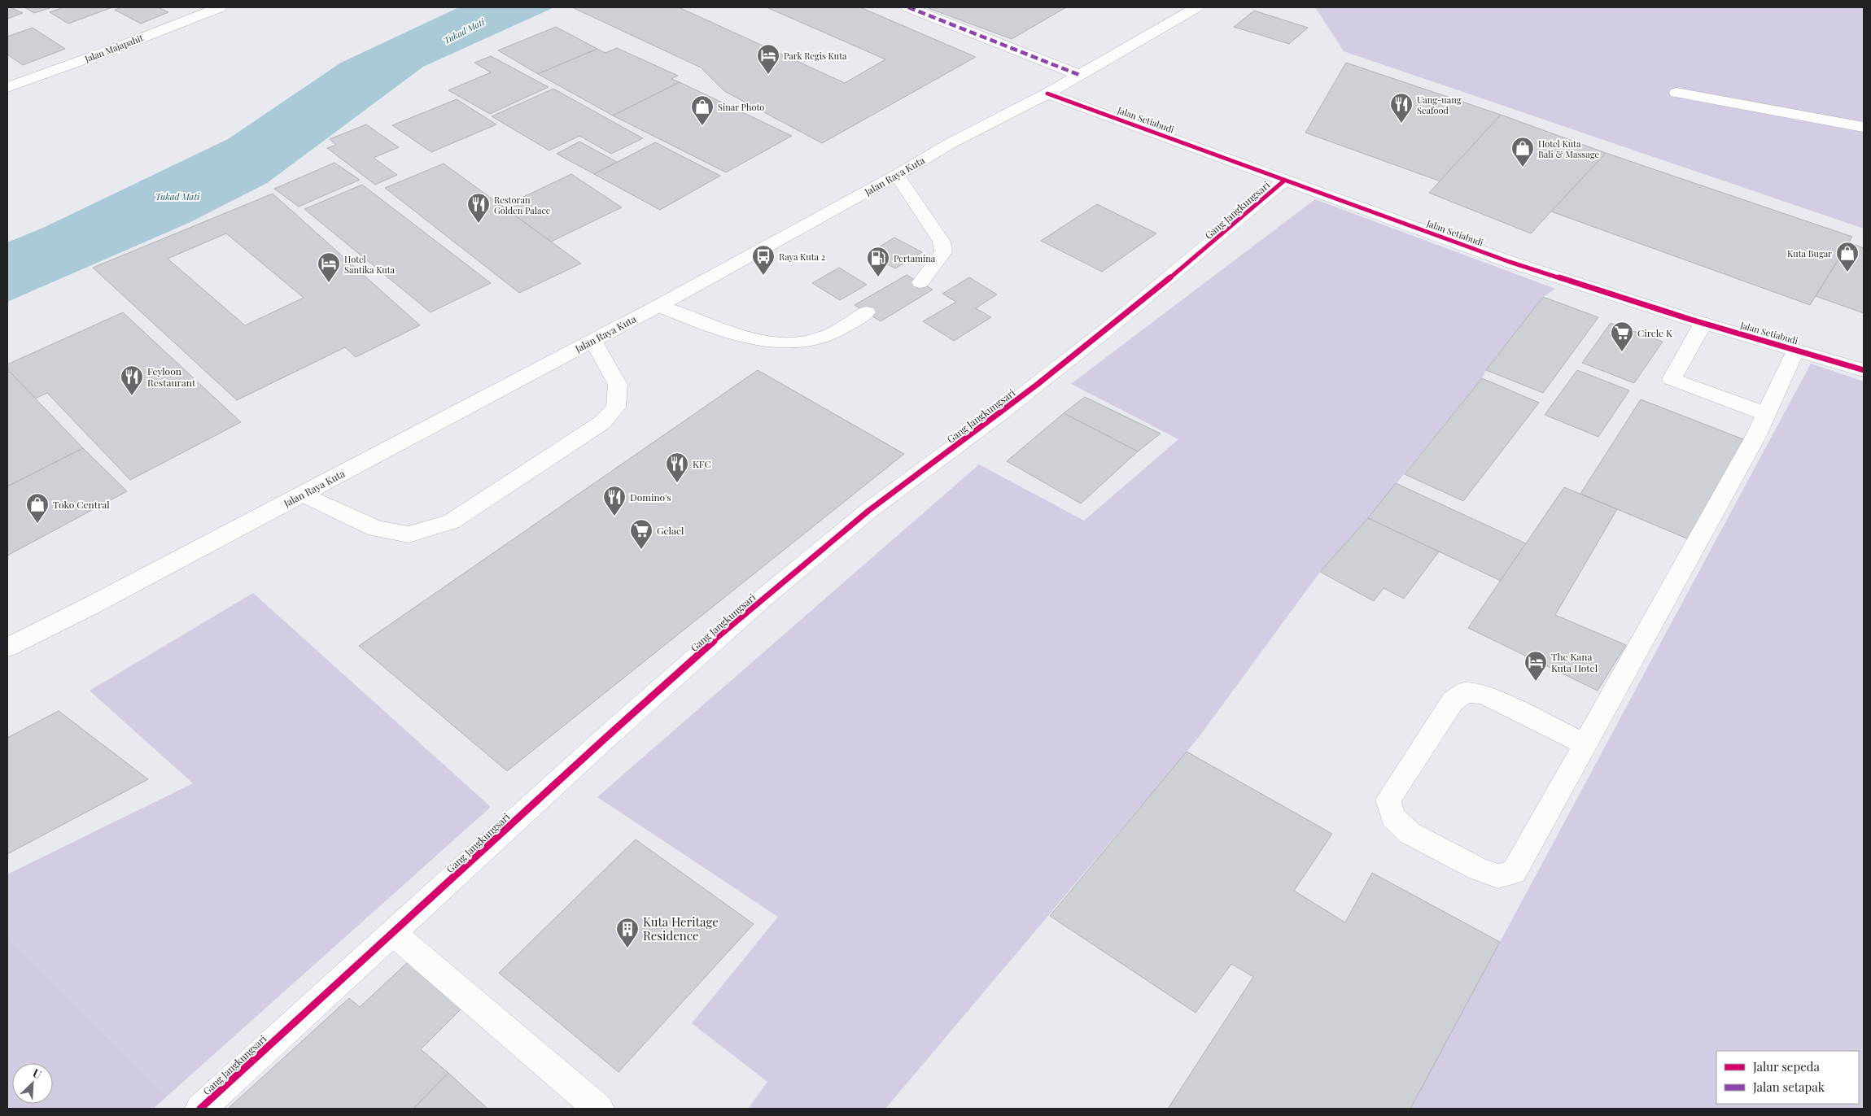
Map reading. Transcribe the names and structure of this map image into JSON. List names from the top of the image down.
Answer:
{
  "streets": {
    "street": [
      "Jalan Majapahit",
      "Jalan Setiabudi",
      "Jalan Raya Kuta",
      "Gang Jangkungsari"
    ]
  },
  "crossings": [
    ["Jalan Setiabudi", "Jalan Raya Kuta"],
    ["Jalan Setiabudi", "Gang Jangkungsari"]
  ],
  "water": ["Tukad Mati"],
  "places": {
    "hotel": ["Park Regis Kuta", "Hotel Santika Kuta", "The Kana Kuta Hotel"],
    "restaurant": [
      "Uang-uang Seafood",
      "Restoran Golden Palace",
      "Feyloon Restaurant",
      "KFC",
      "Domino's"
    ],
    "shop": [
      "Sinar Photo",
      "Hotel Kuta Bali & Massage",
      "Kuta Bugar",
      "Toko Central"
    ],
    "bus stop": ["Raya Kuta 2"],
    "fuel station": ["Pertamina"],
    "supermarket": ["Circle K", "Gelael"],
    "building": ["Kuta Heritage Residence"]
  },
  "legend": ["Jalur sepeda", "Jalan setapak"],
  "north": "top right"
}
